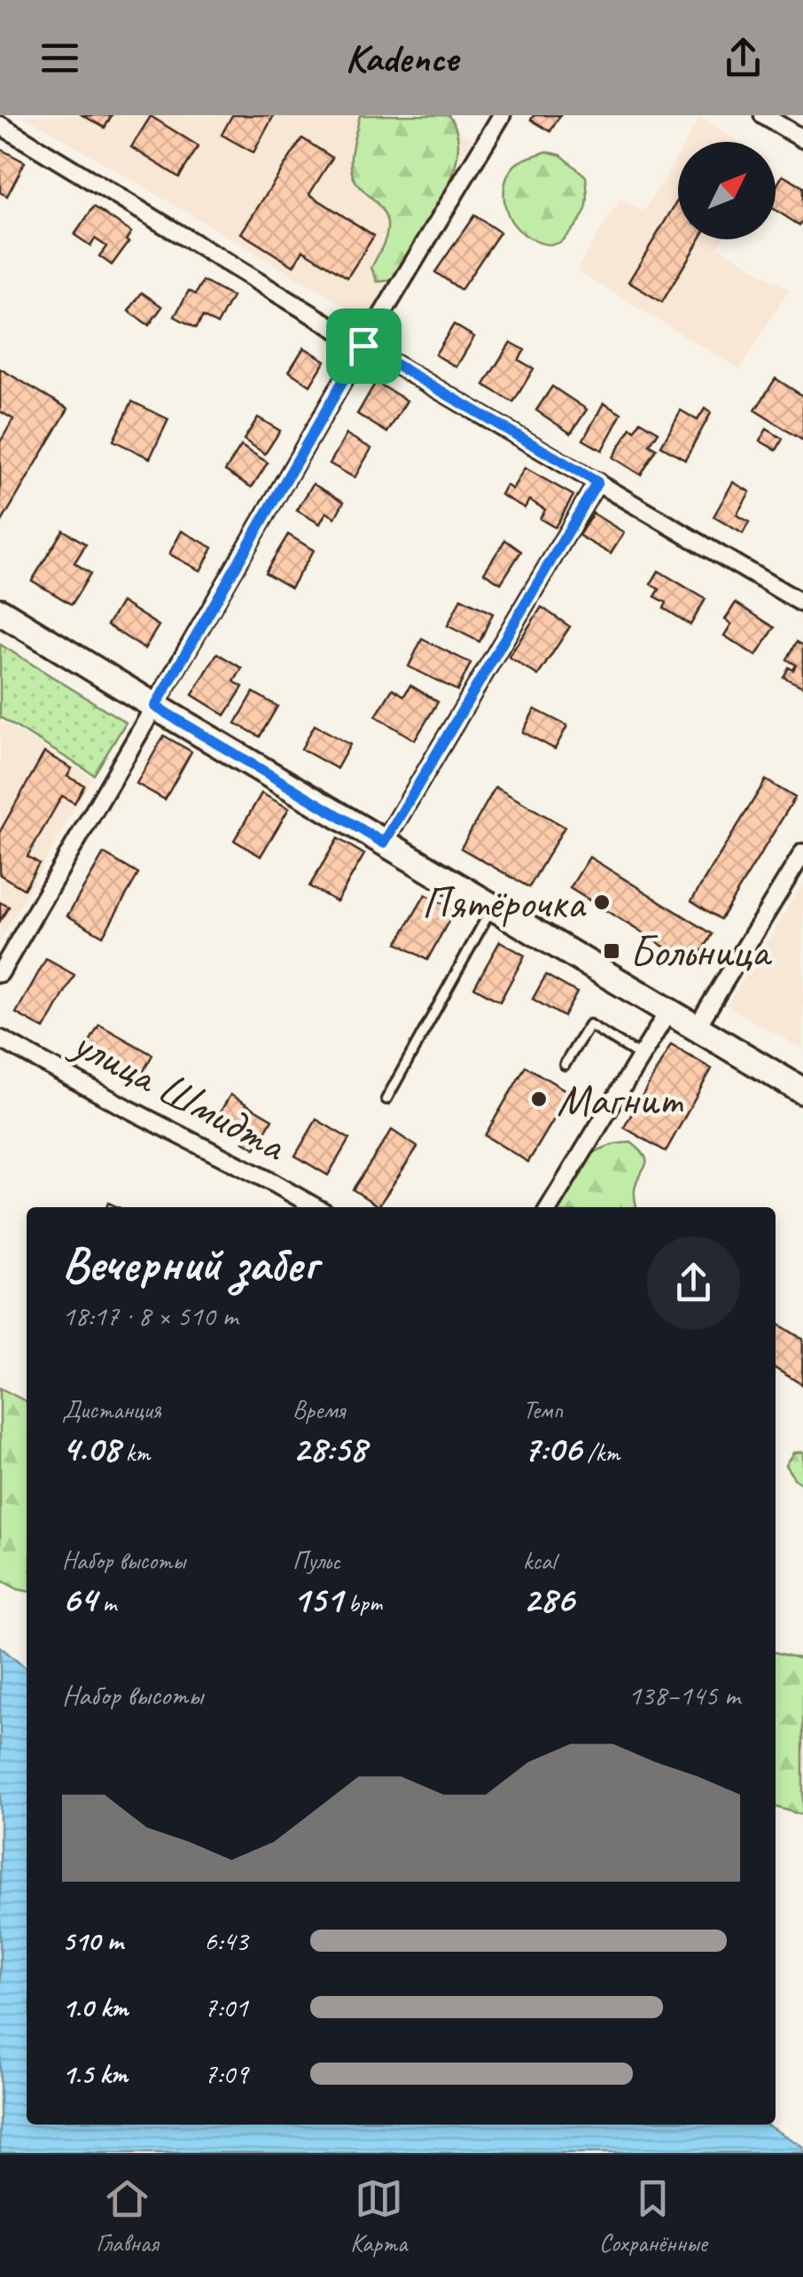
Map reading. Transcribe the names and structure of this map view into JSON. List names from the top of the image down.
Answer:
{
  "streets": {
    "street": ["улица Шмидта"]
  },
  "places": {
    "other": ["Пятёрочка", "Магнит"],
    "transit": ["Больница"]
  },
  "north": "top right",
  "page": {
    "header": "Kadence",
    "heading": ["Вечерний забег", "18:17 · 8 × 510 m"],
    "stats": [
      ["Дистанция", "4.08 km"],
      ["Время", "28:58"],
      ["Темп", "7:06 /km"],
      ["Набор высоты", "64 m"],
      ["Пульс", "151 bpm"],
      ["kcal", "286"]
    ],
    "chart": ["Набор высоты", "138–145 m"],
    "list": [
      {
        "name": "510 m",
        "note": "6:43"
      },
      {
        "name": "1.0 km",
        "note": "7:01"
      },
      {
        "name": "1.5 km",
        "note": "7:09"
      }
    ],
    "tabs": ["Главная", "Карта", "Сохранённые"]
  }
}
